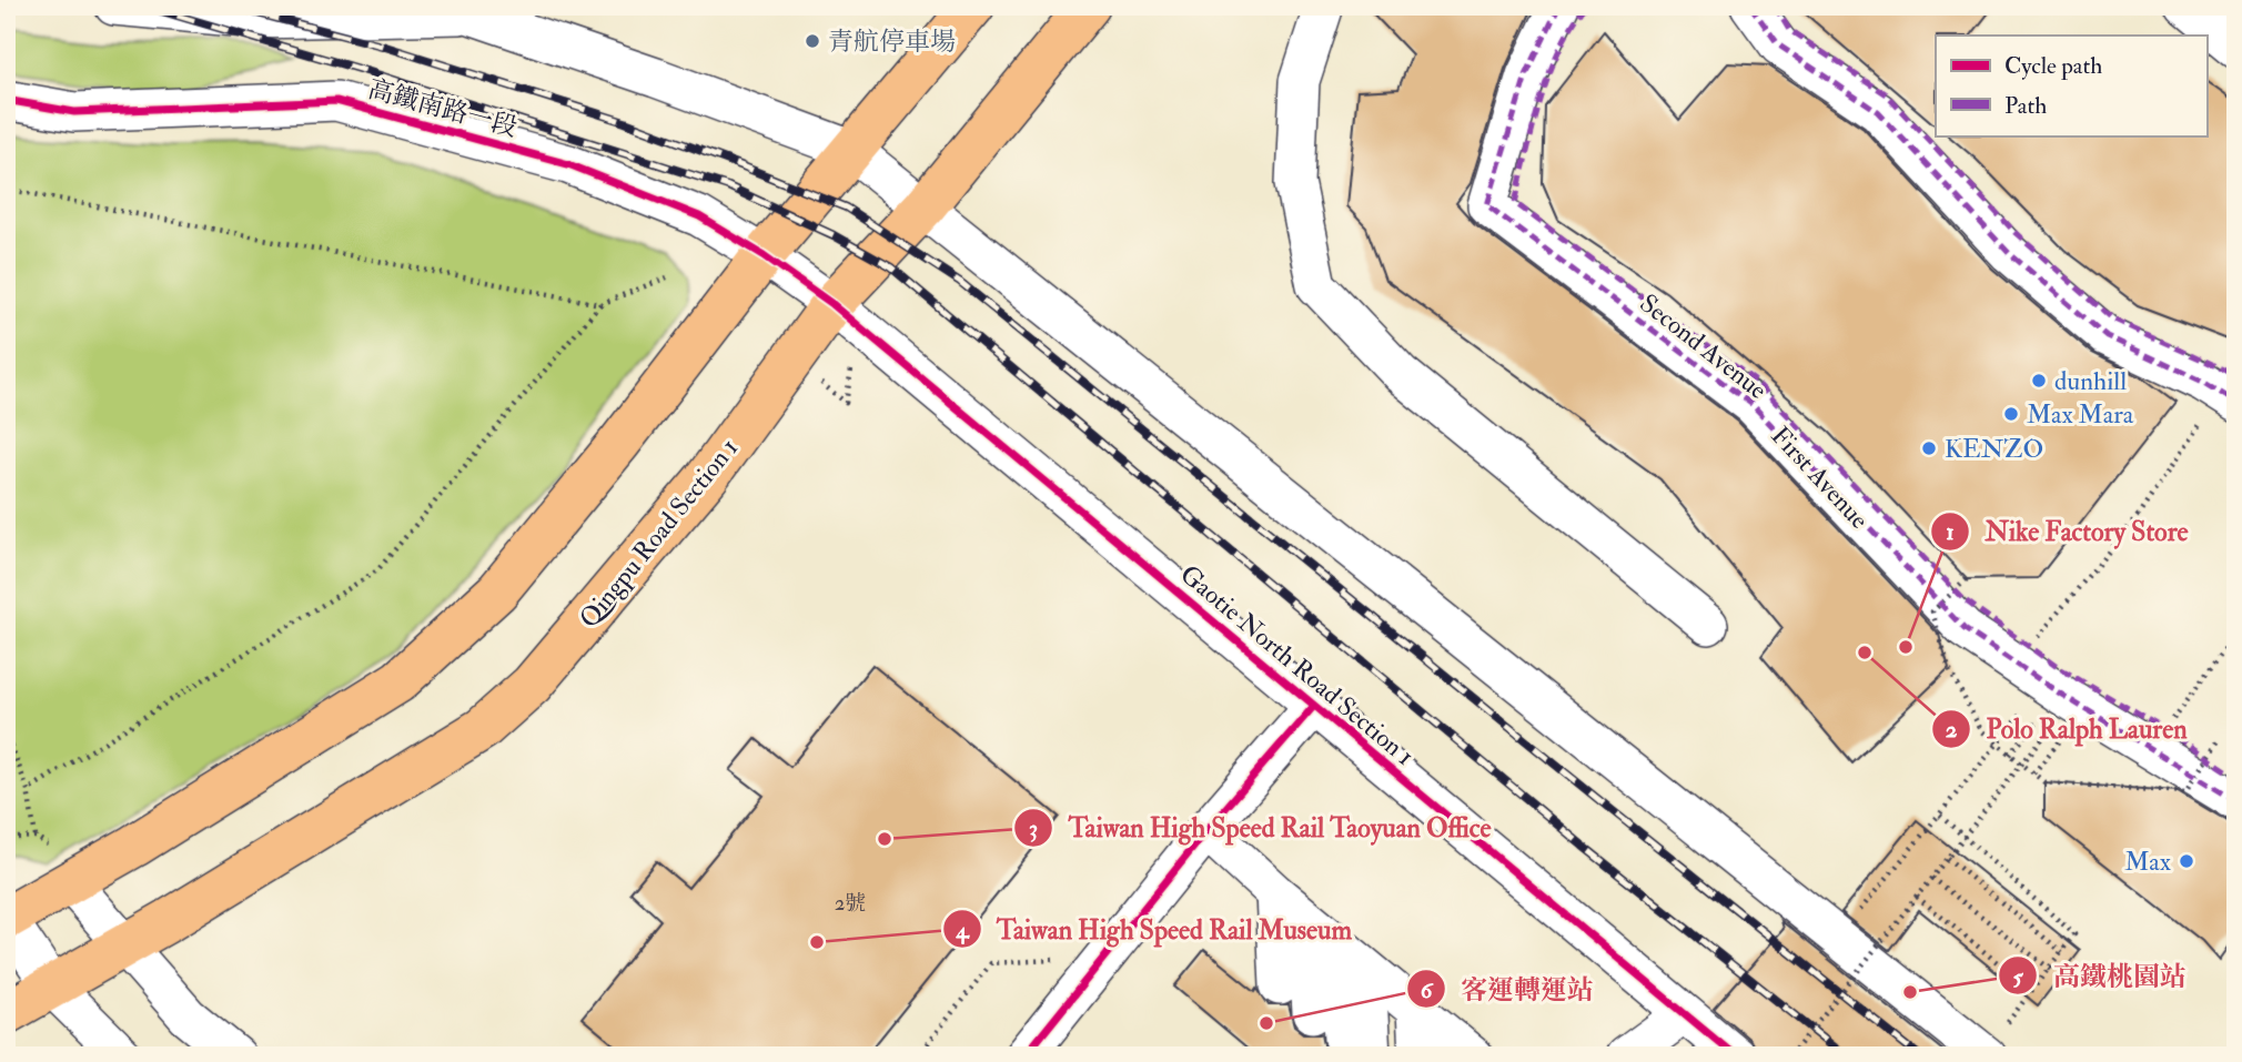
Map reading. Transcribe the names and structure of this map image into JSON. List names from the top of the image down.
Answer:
{
  "streets": {
    "main road": ["Qingpu Road Section 1"],
    "street": [
      "高鐵南路一段",
      "Second Avenue",
      "First Avenue",
      "Gaotie North Road Section 1"
    ]
  },
  "crossings": [
    ["高鐵南路一段", "Qingpu Road Section 1"],
    ["高鐵南路一段", "Gaotie North Road Section 1"],
    ["Second Avenue", "First Avenue"],
    ["Qingpu Road Section 1", "Gaotie North Road Section 1"]
  ],
  "places": [
    "青航停車場",
    "dunhill",
    "Max Mara",
    "KENZO",
    "Nike Factory Store",
    "Polo Ralph Lauren",
    "Taiwan High Speed Rail Taoyuan Office",
    "Max",
    "Taiwan High Speed Rail Museum",
    "高鐵桃園站",
    "客運轉運站"
  ],
  "house_numbers": ["2號"],
  "legend": ["Cycle path", "Path"]
}
